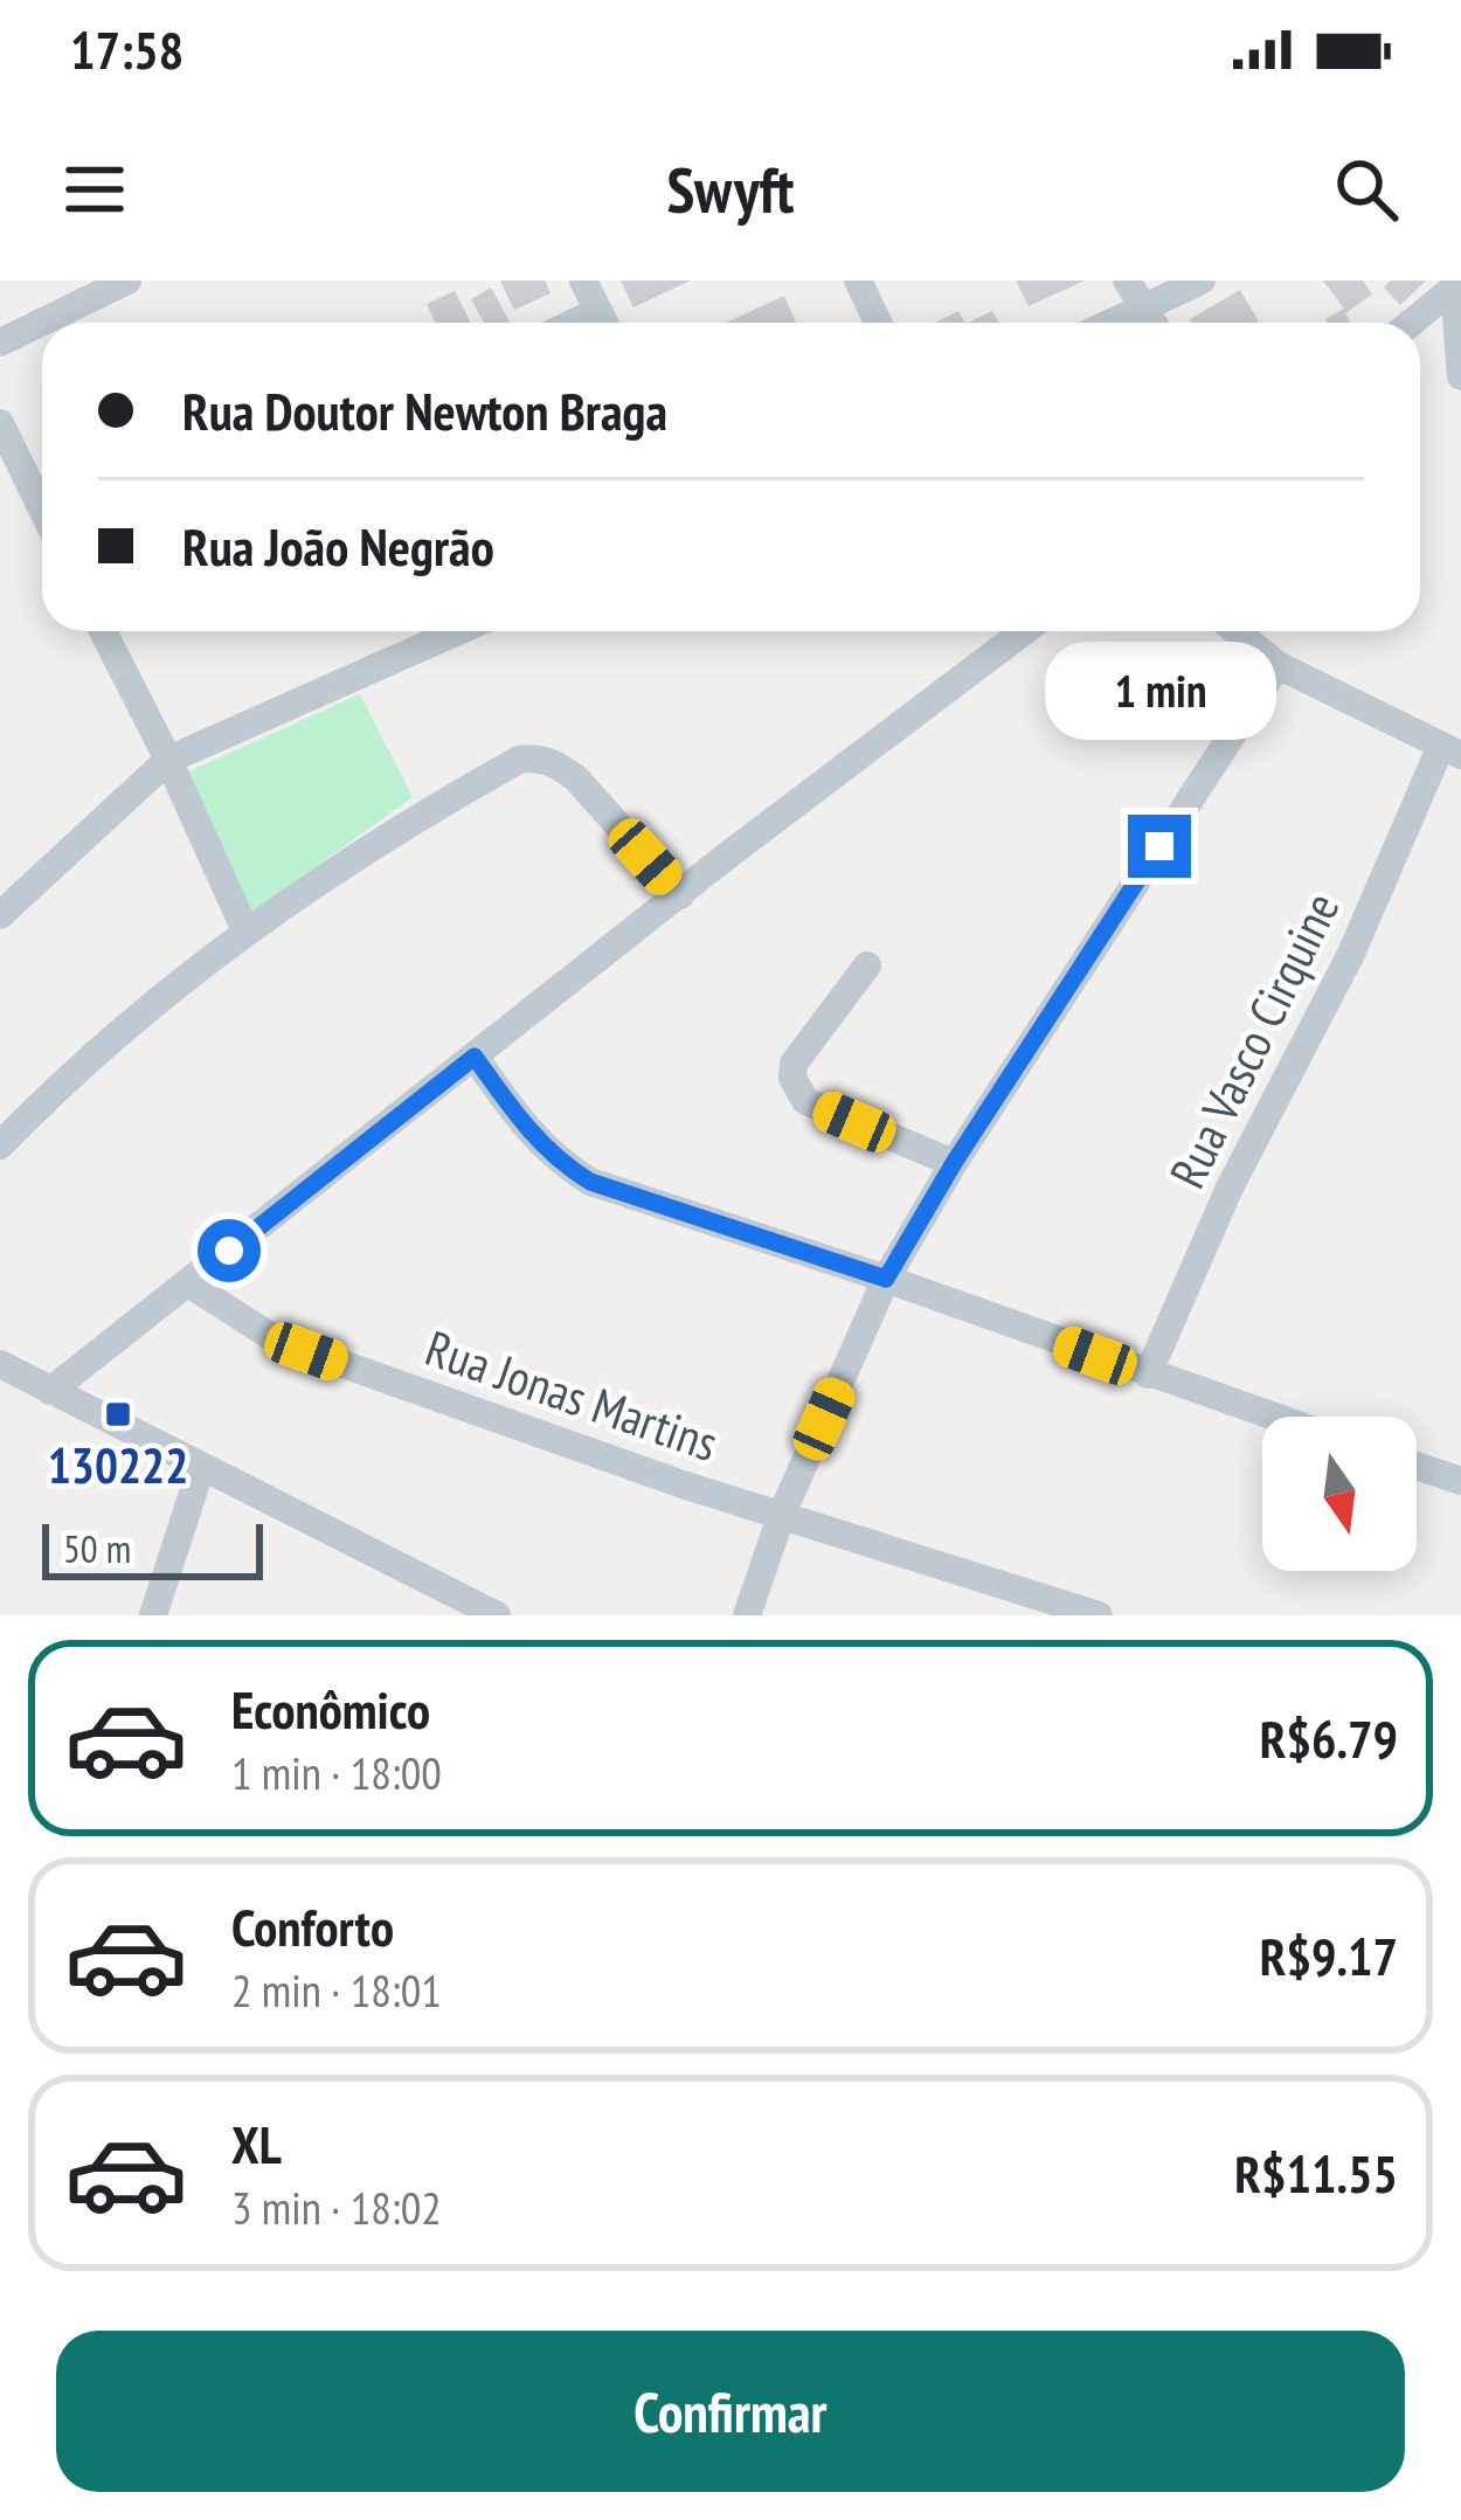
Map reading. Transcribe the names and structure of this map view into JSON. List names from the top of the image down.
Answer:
{
  "streets": {
    "street": ["Rua Vasco Cirquine", "Rua Jonas Martins"]
  },
  "places": {
    "transit": ["130222"]
  },
  "scale_bar": "50 m",
  "north": "bottom",
  "page": {
    "status": "17:58",
    "header": "Swyft",
    "banner": ["Rua Doutor Newton Braga", "Rua João Negrão"],
    "bubble": "1 min",
    "scale": "50 m",
    "list": [
      {
        "name": "Econômico",
        "note": "1 min · 18:00",
        "value": "R$6.79"
      },
      {
        "name": "Conforto",
        "note": "2 min · 18:01",
        "value": "R$9.17"
      },
      {
        "name": "XL",
        "note": "3 min · 18:02",
        "value": "R$11.55"
      }
    ],
    "buttons": "Confirmar"
  }
}
